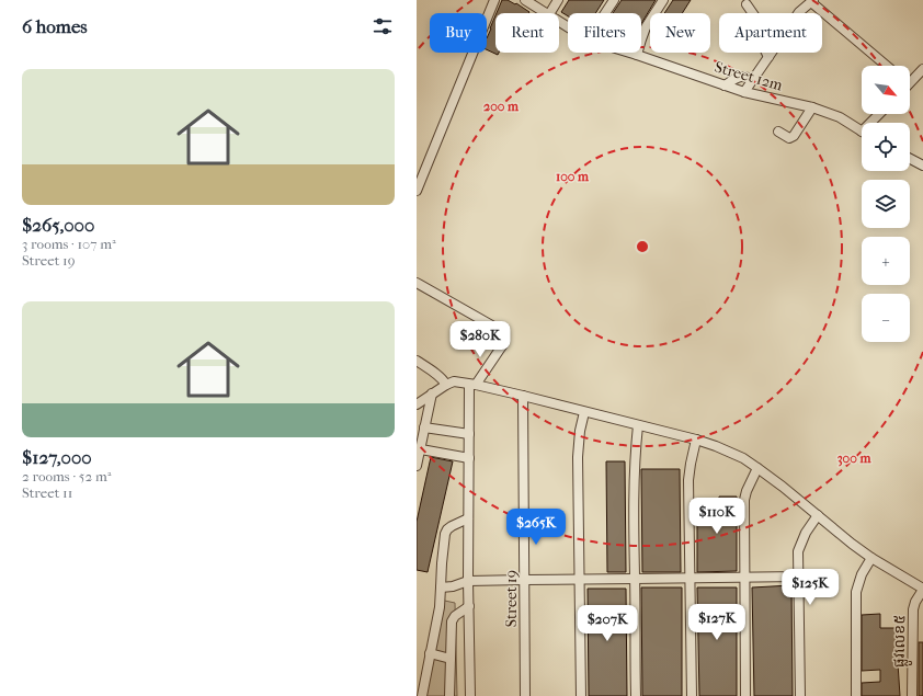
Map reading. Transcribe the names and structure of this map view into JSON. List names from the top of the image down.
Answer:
{
  "streets": {
    "street": ["Street 12m", "Street 19", "ផ្លូវលេខ៥"]
  },
  "north": "bottom right",
  "page": {
    "heading": "6 homes",
    "chip": [
      "Buy",
      "Rent",
      "Filters",
      "New",
      "Apartment"
    ],
    "list": [
      {
        "name": "$265,000",
        "note": "3 rooms · 107 m² · Street 19"
      },
      {
        "name": "$127,000",
        "note": "2 rooms · 52 m² · Street 11"
      }
    ],
    "map_buttons": ["+", "−"],
    "price": [
      "$280K",
      "$110K",
      "$265K",
      "$125K",
      "$127K",
      "$207K"
    ]
  },
  "rings": ["200 m", "100 m", "300 m"]
}
